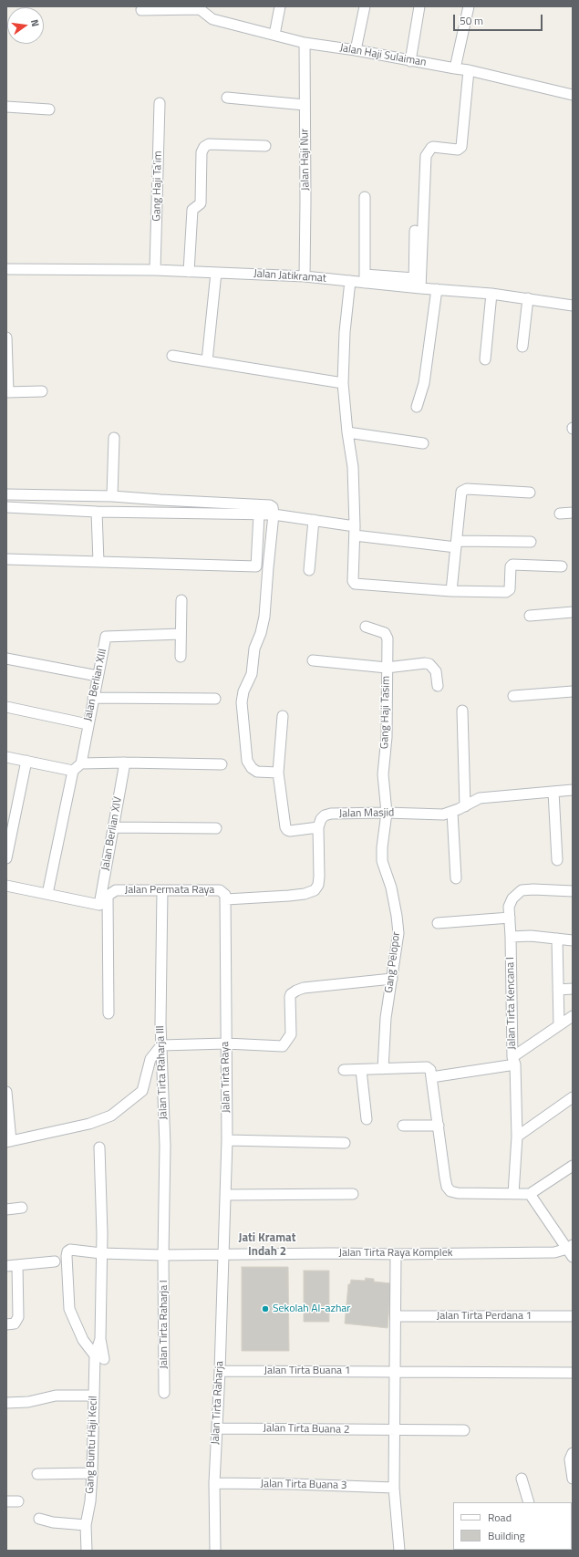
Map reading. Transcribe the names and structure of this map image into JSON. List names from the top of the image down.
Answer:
{
  "streets": {
    "street": [
      "Jalan Haji Sulaiman",
      "Jalan Haji Nur",
      "Gang Haji Ta’im",
      "Jalan Jatikramat",
      "Jalan Berlian XIII",
      "Gang Haji Tasim",
      "Jalan Masjid",
      "Jalan Berlian XIV",
      "Jalan Permata Raya",
      "Gang Pelopor",
      "Jalan Tirta Kencana I",
      "Jalan Tirta Raharja III",
      "Jalan Tirta Raya",
      "Jalan Tirta Raya Komplek",
      "Jalan Tirta Perdana 1",
      "Jalan Tirta Raharja I",
      "Jalan Tirta Buana 1",
      "Jalan Tirta Raharja",
      "Jalan Tirta Buana 2",
      "Gang Buntu Haji Kecil",
      "Jalan Tirta Buana 3"
    ]
  },
  "crossings": [
    ["Jalan Haji Sulaiman", "Jalan Haji Nur"],
    ["Jalan Haji Nur", "Jalan Jatikramat"],
    ["Gang Haji Ta’im", "Jalan Jatikramat"],
    ["Gang Haji Tasim", "Jalan Masjid"],
    ["Gang Haji Tasim", "Gang Pelopor"],
    ["Jalan Masjid", "Gang Pelopor"],
    ["Jalan Berlian XIV", "Jalan Permata Raya"],
    ["Jalan Permata Raya", "Jalan Tirta Raharja III"],
    ["Jalan Permata Raya", "Jalan Tirta Raya"],
    ["Jalan Tirta Raharja III", "Jalan Tirta Raya Komplek"],
    ["Jalan Tirta Raharja III", "Jalan Tirta Raharja I"],
    ["Jalan Tirta Raya", "Jalan Tirta Raya Komplek"],
    ["Jalan Tirta Raya", "Jalan Tirta Raharja"],
    ["Jalan Tirta Raya Komplek", "Jalan Tirta Raharja I"],
    ["Jalan Tirta Raya Komplek", "Jalan Tirta Raharja"],
    ["Jalan Tirta Raya Komplek", "Gang Buntu Haji Kecil"],
    ["Jalan Tirta Buana 1", "Jalan Tirta Raharja"],
    ["Jalan Tirta Raharja", "Jalan Tirta Buana 2"],
    ["Jalan Tirta Raharja", "Jalan Tirta Buana 3"]
  ],
  "districts": ["Jati Kramat Indah 2"],
  "places": ["Sekolah Al-azhar"],
  "legend": ["Road", "Building"],
  "scale_bar": "50 m",
  "north": "right"
}
